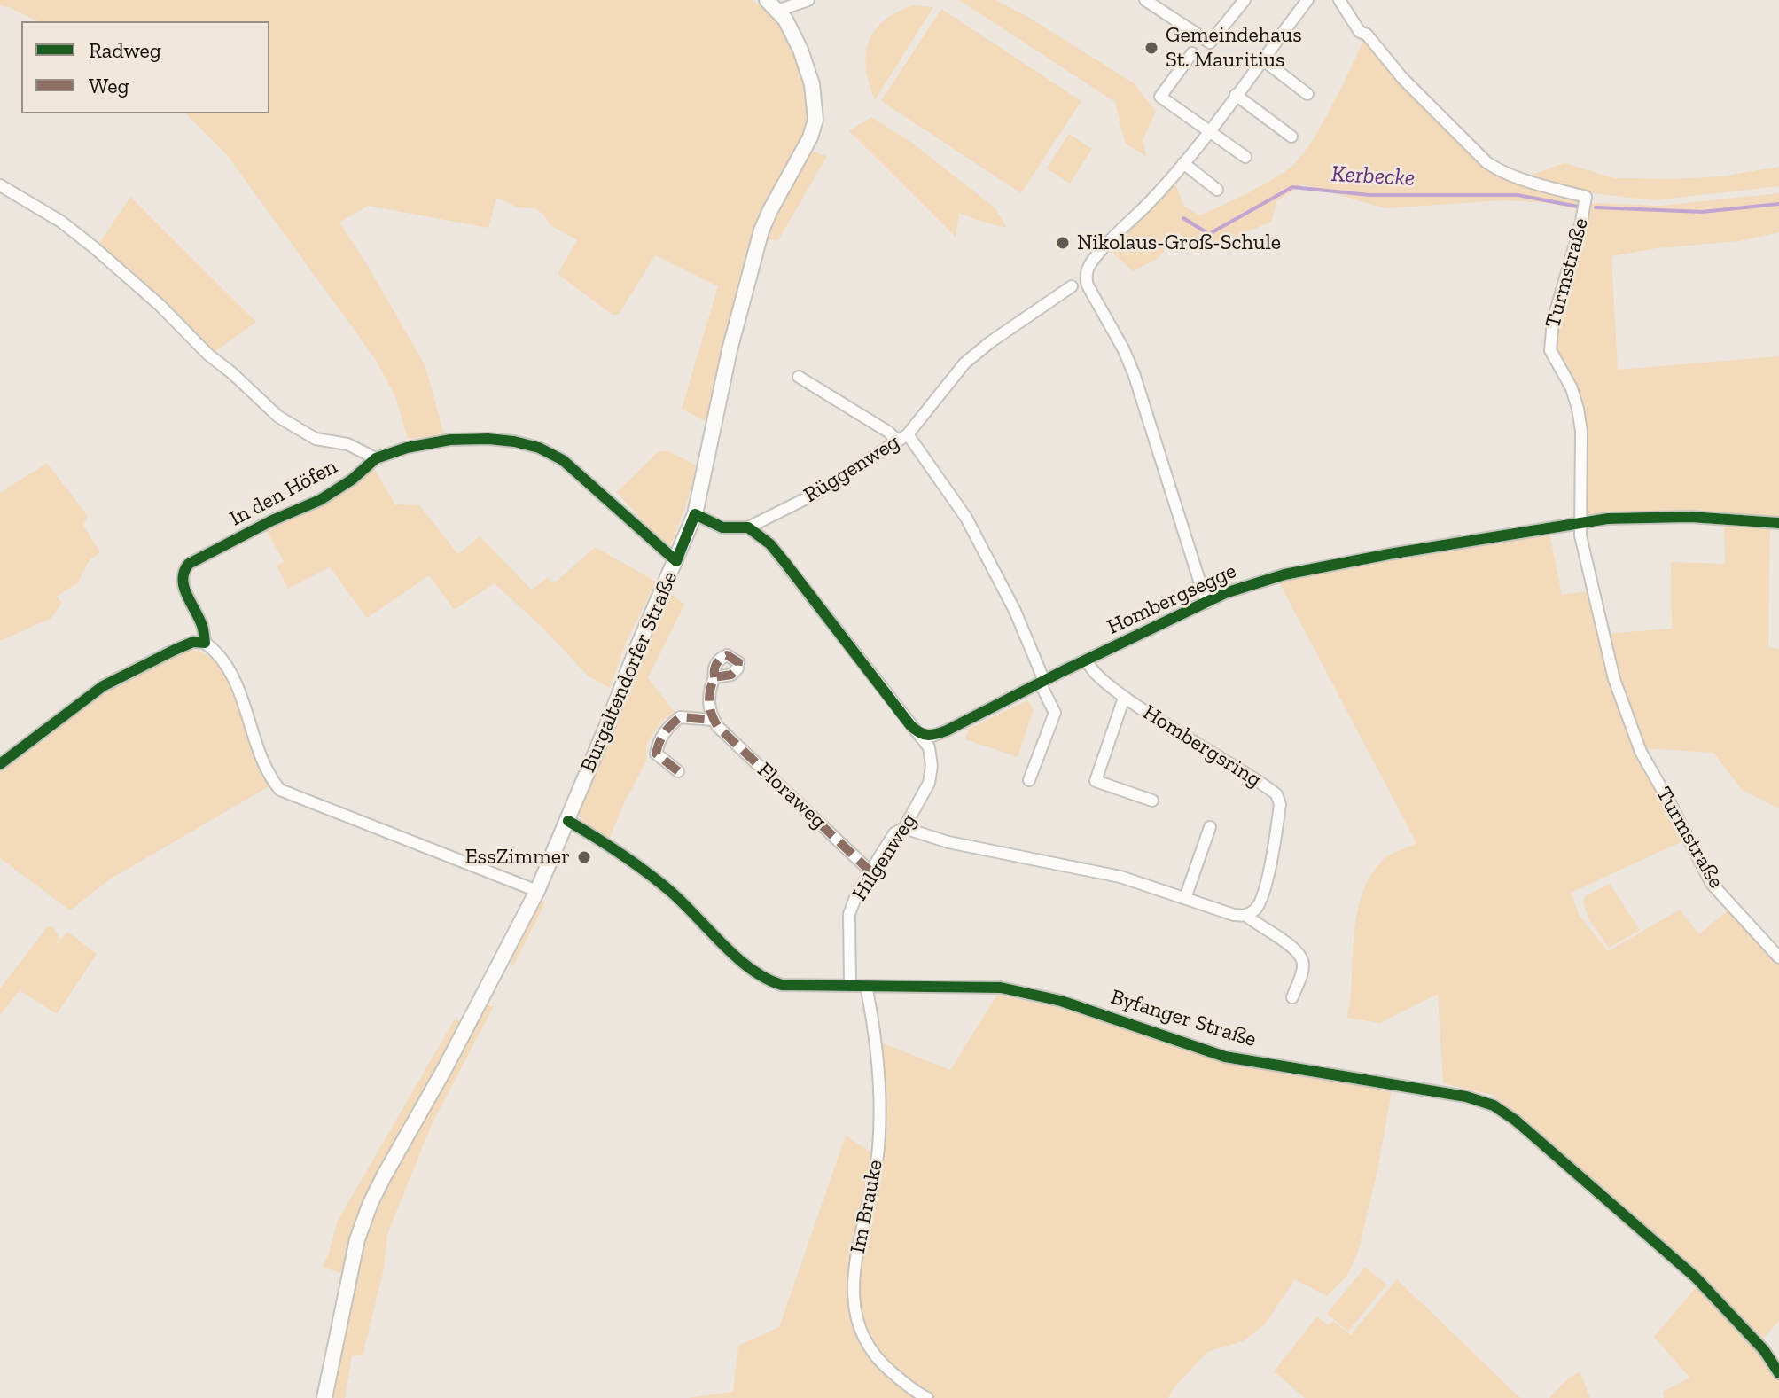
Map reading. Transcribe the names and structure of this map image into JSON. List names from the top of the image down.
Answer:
{
  "streets": {
    "main road": ["Burgaltendorfer Straße"],
    "street": [
      "Turmstraße",
      "Rüggenweg",
      "In den Höfen",
      "Hombergsegge",
      "Hombergsring",
      "Floraweg",
      "Hilgenweg",
      "Byfanger Straße",
      "Im Brauke"
    ]
  },
  "crossings": [
    ["Turmstraße", "Hombergsegge"],
    ["In den Höfen", "Burgaltendorfer Straße"],
    ["Hombergsegge", "Hombergsring"],
    ["Hombergsegge", "Hilgenweg"],
    ["Burgaltendorfer Straße", "Byfanger Straße"],
    ["Floraweg", "Hilgenweg"],
    ["Hilgenweg", "Byfanger Straße"],
    ["Byfanger Straße", "Im Brauke"]
  ],
  "water": ["Kerbecke"],
  "places": ["Gemeindehaus St. Mauritius", "Nikolaus-Groß-Schule", "EssZimmer"],
  "legend": ["Radweg", "Weg"]
}
